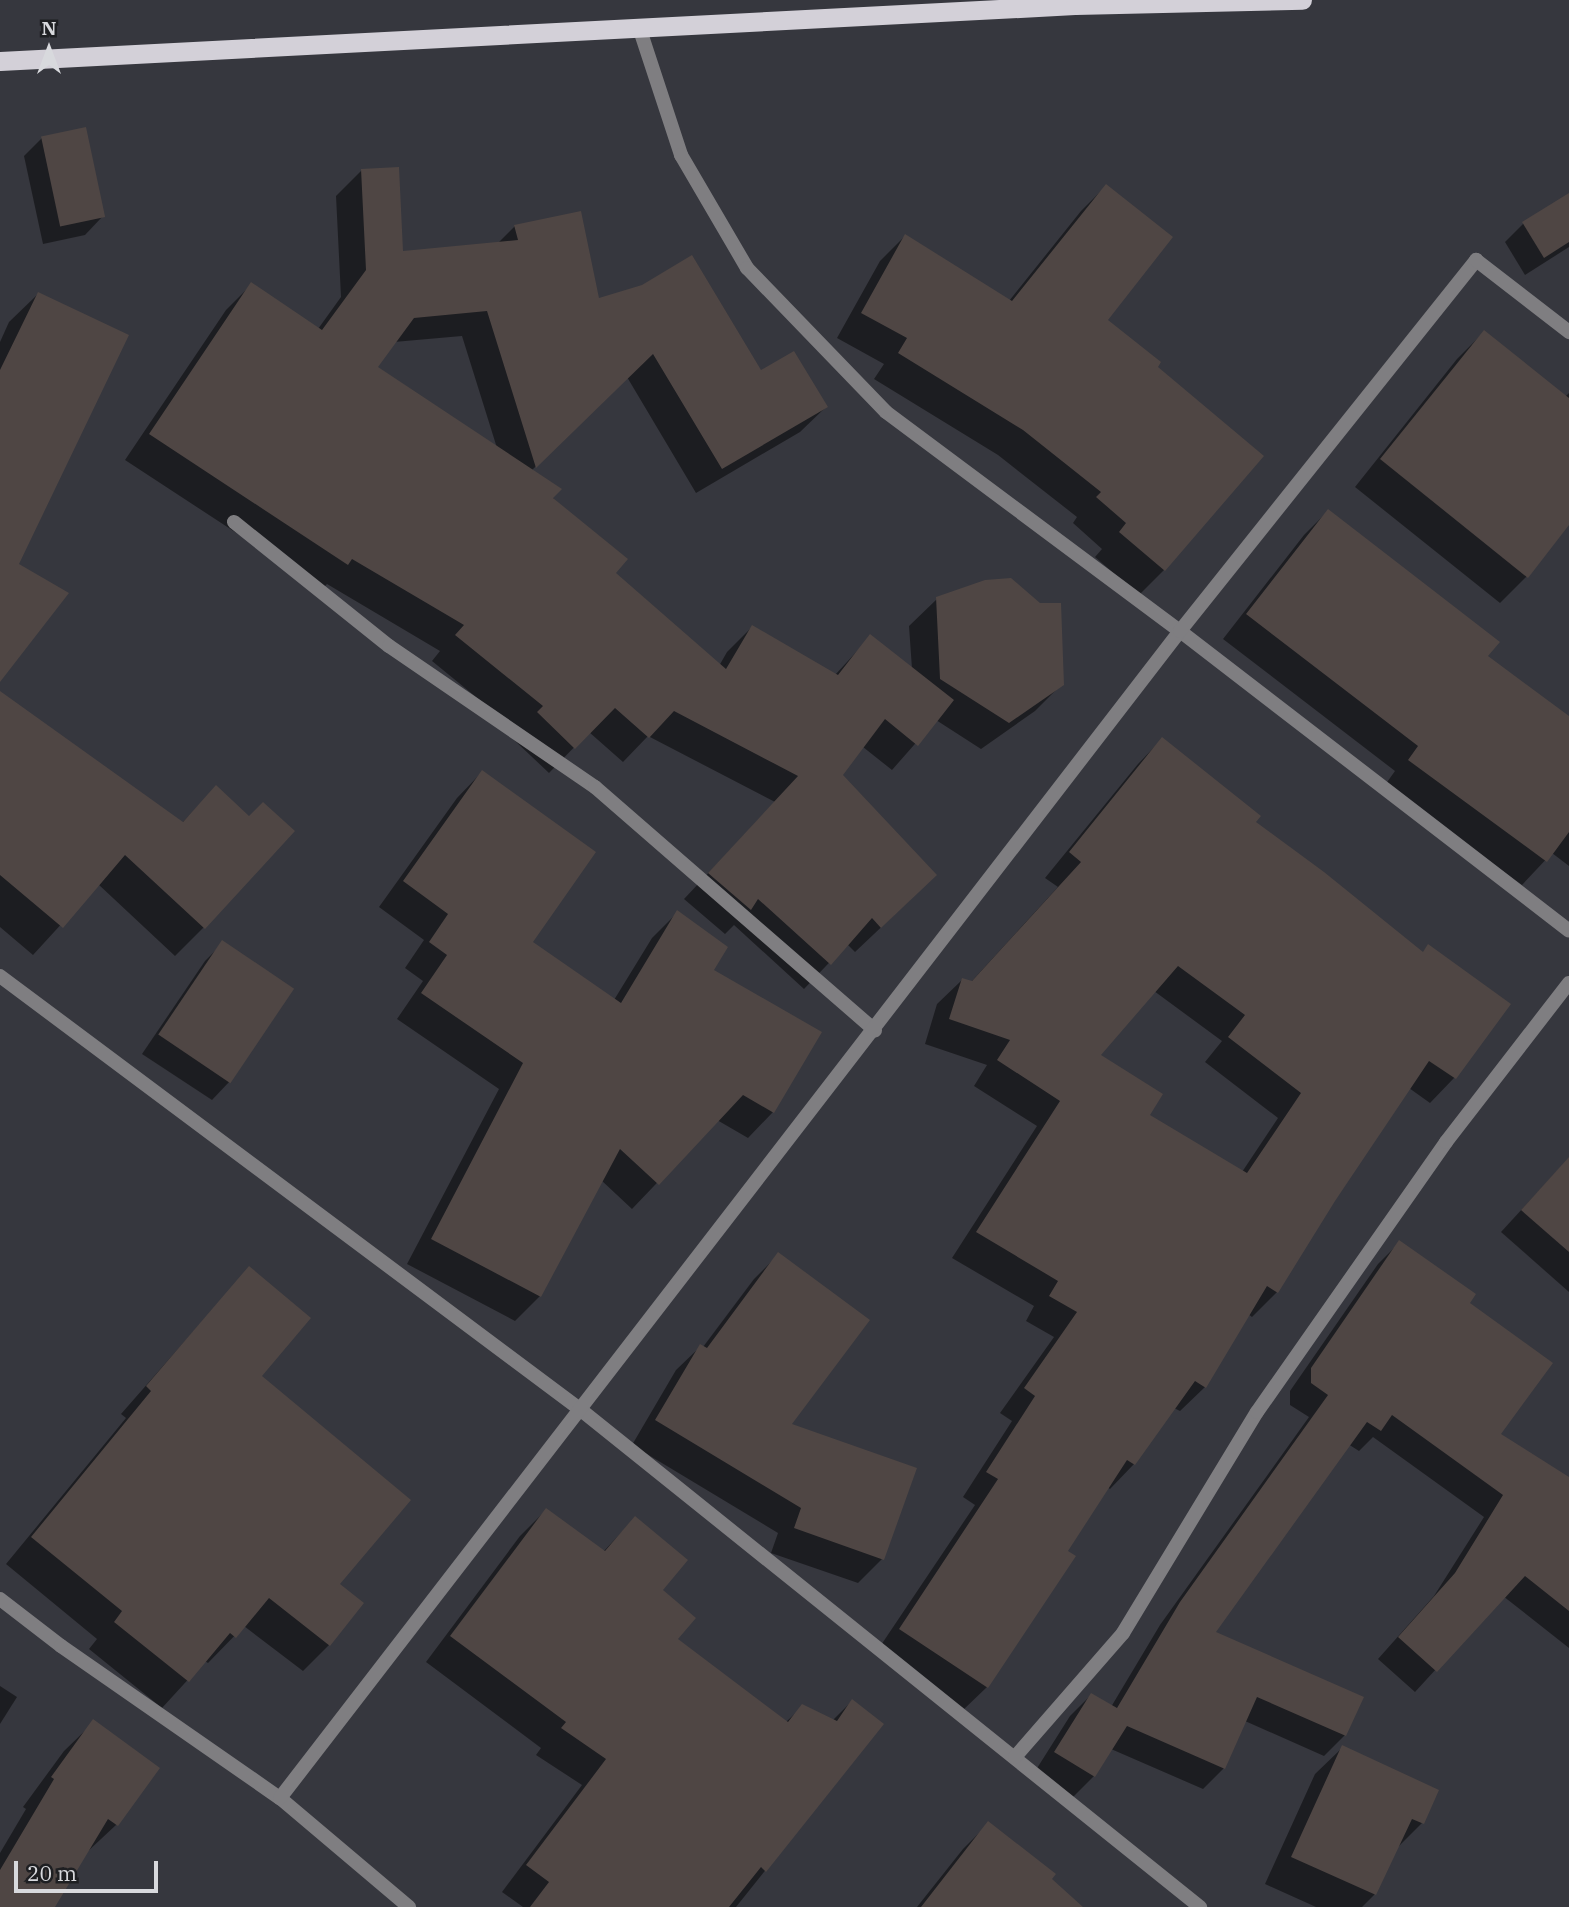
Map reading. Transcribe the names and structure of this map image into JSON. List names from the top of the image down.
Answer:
{
  "scale_bar": "20 m",
  "north": "top"
}
